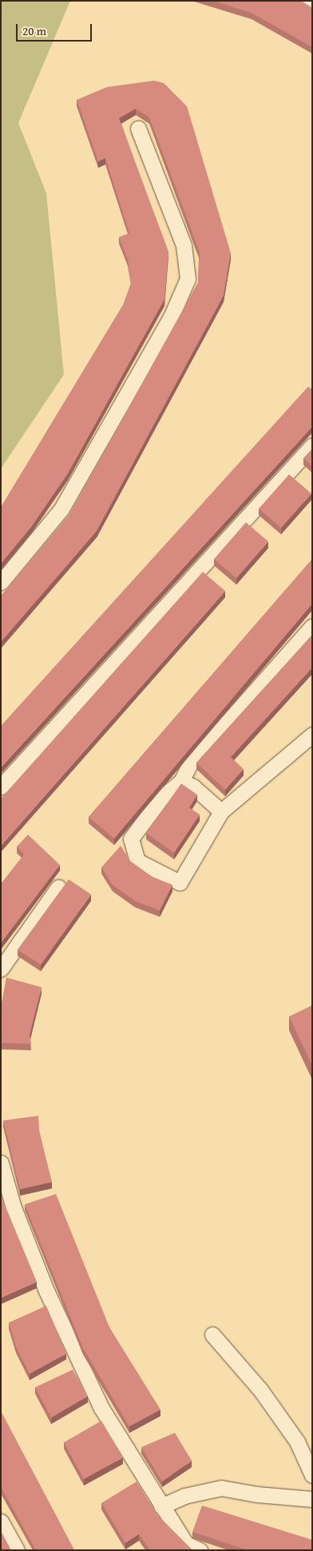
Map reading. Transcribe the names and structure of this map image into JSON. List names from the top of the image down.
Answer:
{
  "scale_bar": "20 m"
}
